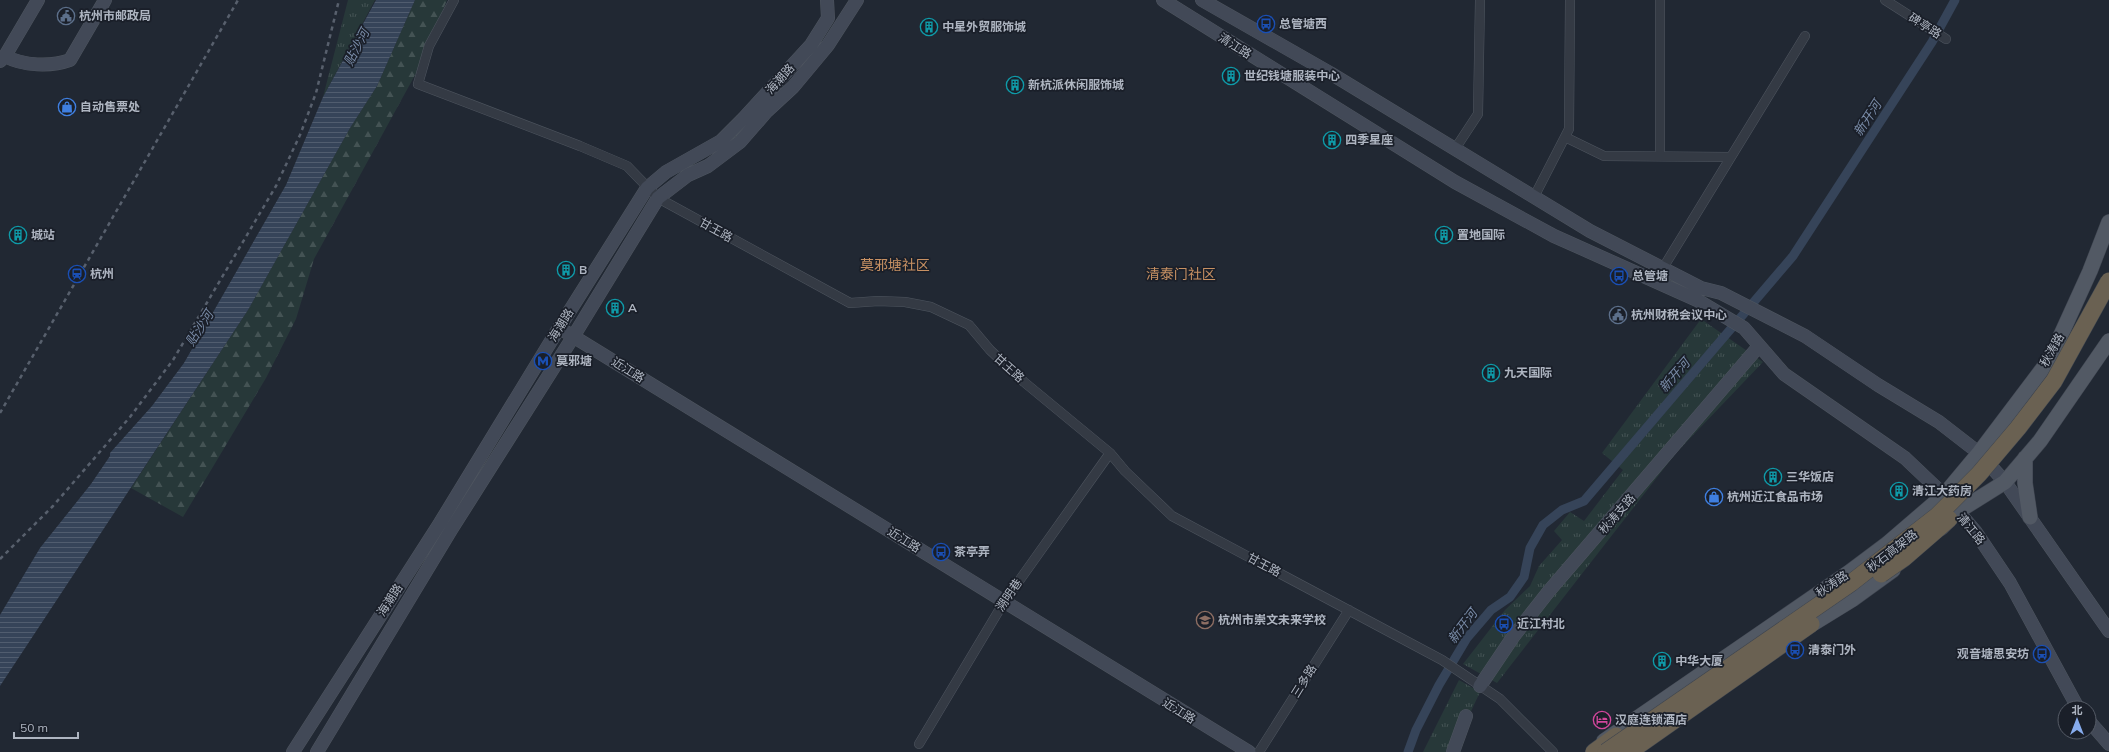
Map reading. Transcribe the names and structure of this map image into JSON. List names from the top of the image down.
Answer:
{
  "streets": {
    "highway": ["秋石高架路"],
    "main road": [
      "清江路",
      "海潮路",
      "秋涛路",
      "近江路",
      "秋涛支路"
    ],
    "street": [
      "碑亭路",
      "甘王路",
      "溯明巷",
      "三多路"
    ]
  },
  "crossings": [
    ["清江路", "秋涛路"],
    ["清江路", "秋涛支路"],
    ["海潮路", "甘王路"],
    ["海潮路", "近江路"],
    ["甘王路", "秋涛支路"],
    ["甘王路", "溯明巷"],
    ["甘王路", "三多路"],
    ["近江路", "溯明巷"]
  ],
  "districts": ["莫邪塘社区", "清泰门社区"],
  "water": ["贴沙河", "新开河"],
  "places": {
    "public building": ["杭州市邮政局", "杭州财税会议中心"],
    "bus stop": [
      "总管塘西",
      "总管塘",
      "茶亭弄",
      "近江村北",
      "清泰门外",
      "观音塘思安坊"
    ],
    "building": [
      "中星外贸服饰城",
      "世纪钱塘服装中心",
      "新杭派休闲服饰城",
      "四季星座",
      "城站",
      "置地国际",
      "B",
      "A",
      "九天国际",
      "三华饭店",
      "清江大药房",
      "中华大厦"
    ],
    "shop": ["自动售票处", "杭州近江食品市场"],
    "station": ["杭州"],
    "metro station": ["莫邪塘"],
    "school or university": ["杭州市崇文未来学校"],
    "hotel": ["汉庭连锁酒店"]
  },
  "scale_bar": "50 m",
  "north": "top"
}
